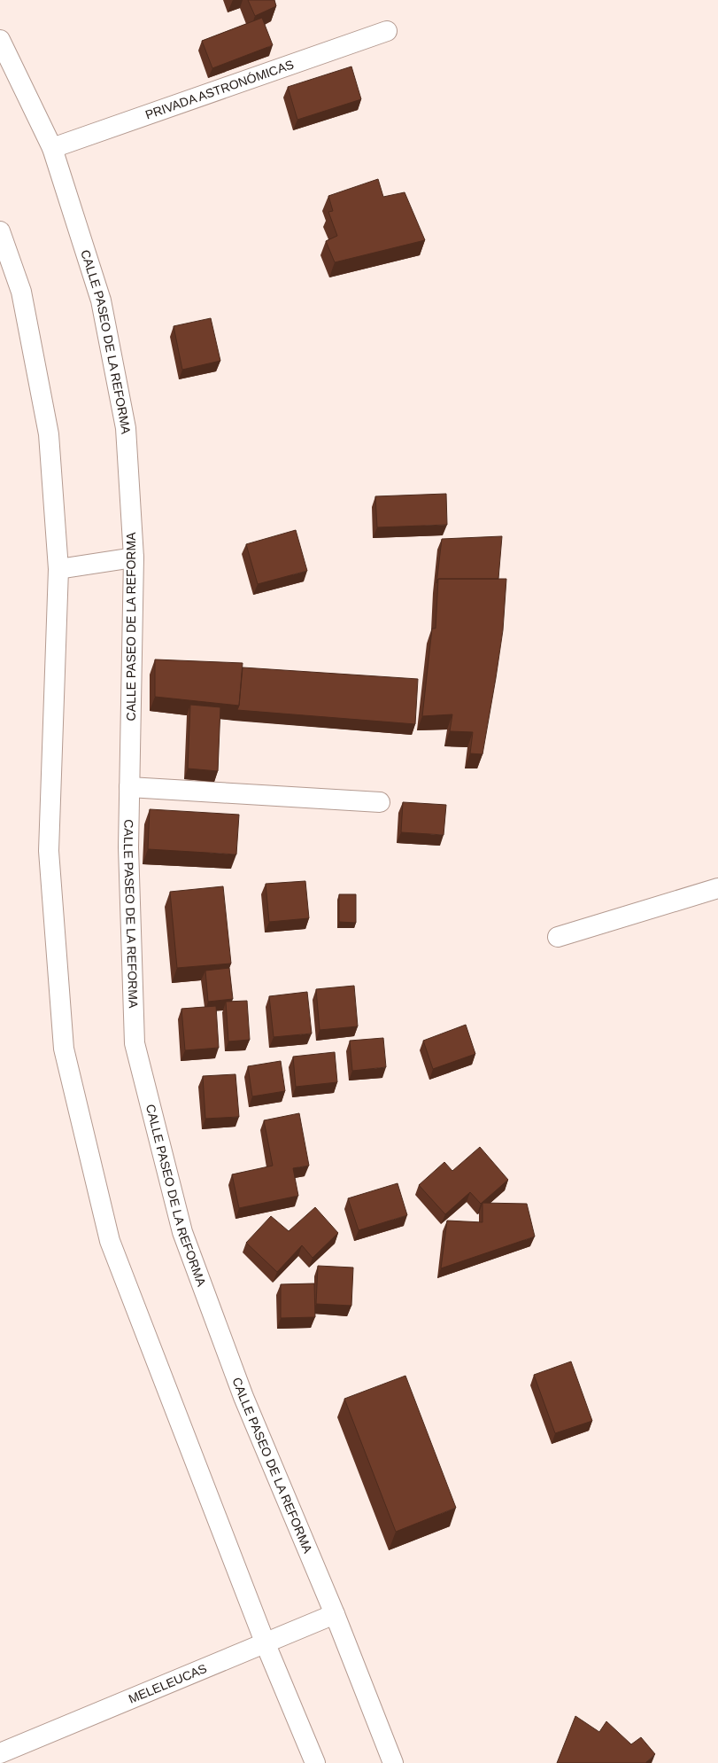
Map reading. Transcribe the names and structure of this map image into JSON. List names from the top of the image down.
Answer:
{
  "streets": {
    "main road": ["PRIVADA ASTRONÓMICAS", "CALLE PASEO DE LA REFORMA", "MELELEUCAS"]
  },
  "crossings": [
    ["PRIVADA ASTRONÓMICAS", "CALLE PASEO DE LA REFORMA"],
    ["CALLE PASEO DE LA REFORMA", "MELELEUCAS"]
  ]
}
